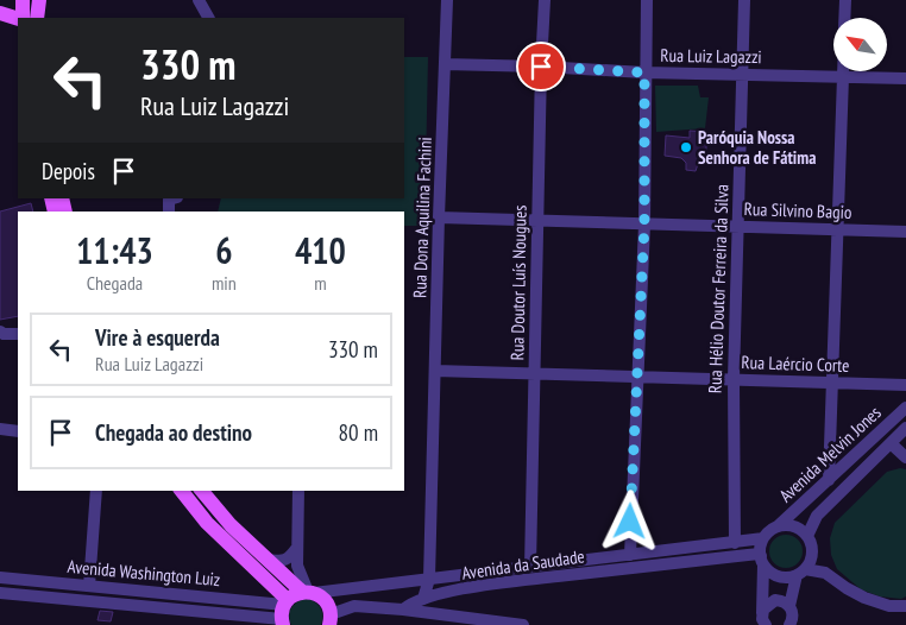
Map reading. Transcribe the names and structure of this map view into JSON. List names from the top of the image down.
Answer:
{
  "streets": {
    "street": [
      "Rua Luiz Lagazzi",
      "Rua Silvino Bagio",
      "Rua Dona Aquilina Fachini",
      "Rua Doutor Luís Nougues",
      "Rua Hélio Doutor Ferreira da Silva",
      "Rua Laércio Corte",
      "Avenida Melvin Jones",
      "Avenida da Saudade",
      "Avenida Washington Luiz"
    ]
  },
  "crossings": [
    ["Rua Luiz Lagazzi", "Rua Dona Aquilina Fachini"],
    ["Rua Luiz Lagazzi", "Rua Doutor Luís Nougues"],
    ["Rua Luiz Lagazzi", "Rua Hélio Doutor Ferreira da Silva"],
    ["Rua Silvino Bagio", "Rua Dona Aquilina Fachini"],
    ["Rua Silvino Bagio", "Rua Doutor Luís Nougues"],
    ["Rua Silvino Bagio", "Rua Hélio Doutor Ferreira da Silva"],
    ["Rua Dona Aquilina Fachini", "Rua Laércio Corte"],
    ["Rua Dona Aquilina Fachini", "Avenida da Saudade"],
    ["Rua Doutor Luís Nougues", "Rua Laércio Corte"],
    ["Rua Doutor Luís Nougues", "Avenida da Saudade"],
    ["Rua Hélio Doutor Ferreira da Silva", "Rua Laércio Corte"],
    ["Rua Hélio Doutor Ferreira da Silva", "Avenida da Saudade"],
    ["Avenida Melvin Jones", "Avenida da Saudade"]
  ],
  "places": ["Paróquia Nossa Senhora de Fátima"],
  "north": "top left",
  "page": {
    "turn": ["330 m", "Rua Luiz Lagazzi"],
    "then": "Depois",
    "eta": [
      "11:43",
      "Chegada",
      "6",
      "min",
      "410",
      "m"
    ],
    "list": [
      {
        "name": "Vire à esquerda",
        "note": "Rua Luiz Lagazzi",
        "value": "330 m"
      },
      {
        "name": "Chegada ao destino",
        "value": "80 m"
      }
    ]
  }
}
